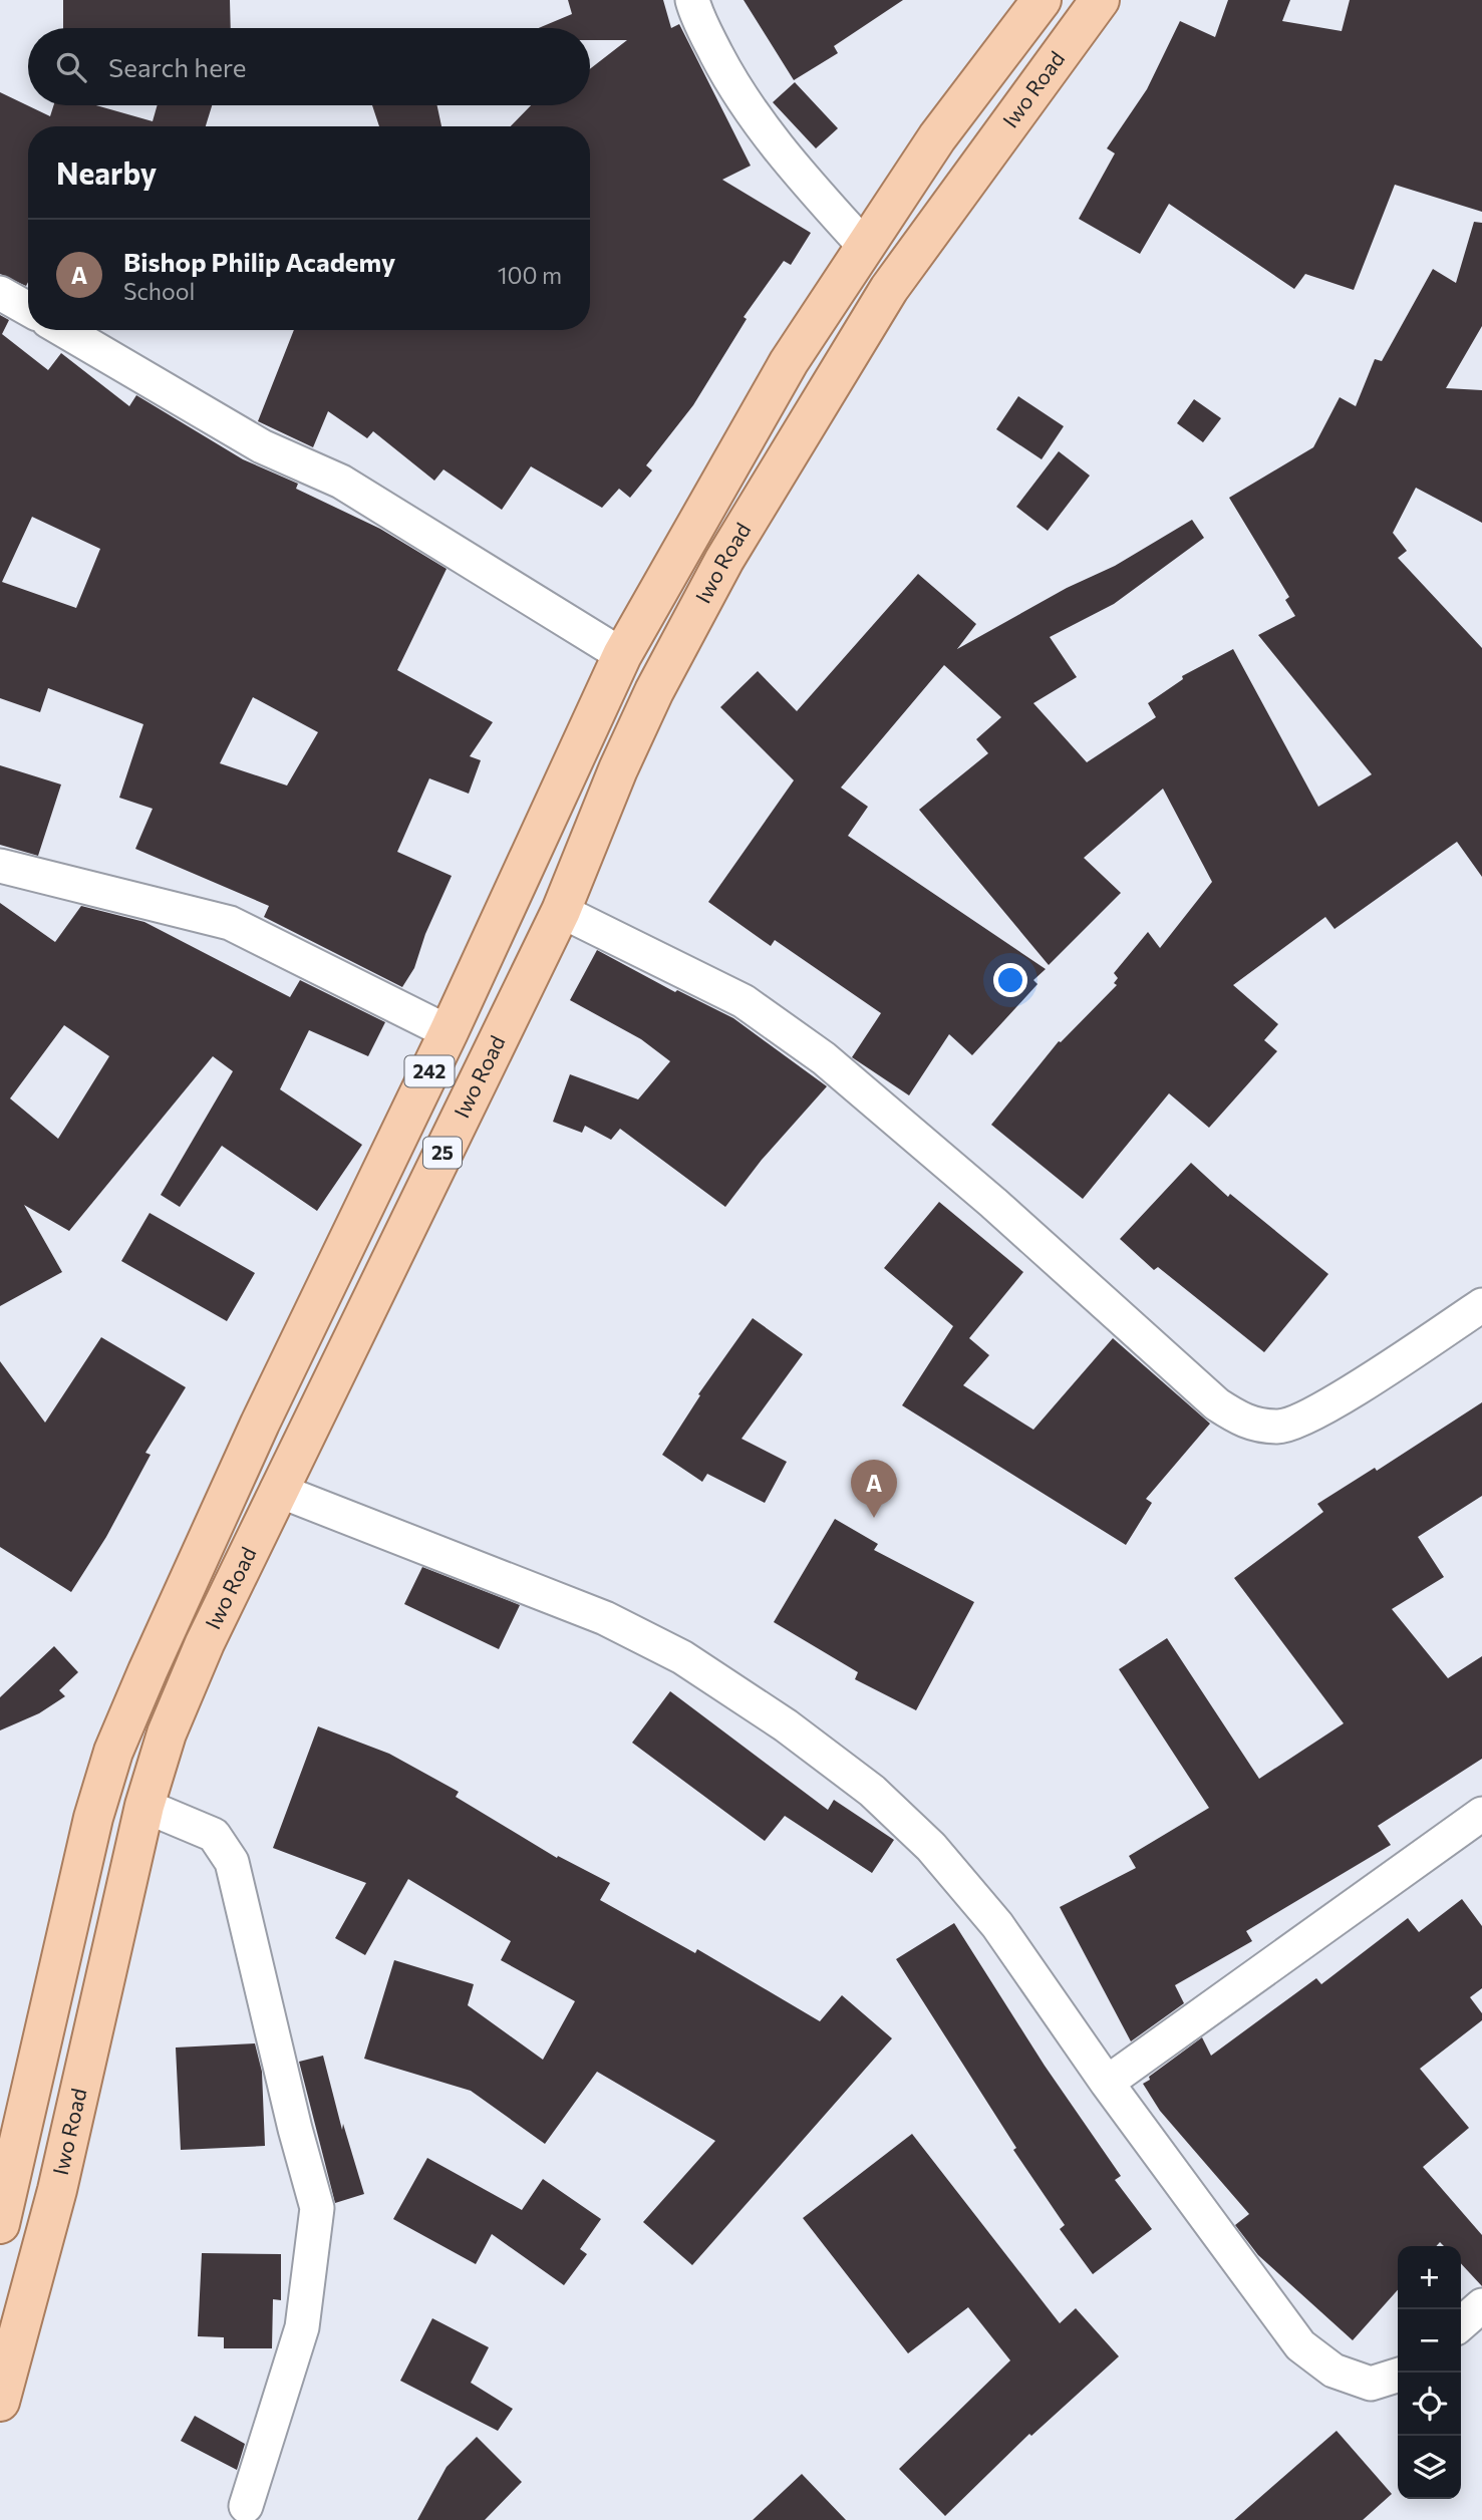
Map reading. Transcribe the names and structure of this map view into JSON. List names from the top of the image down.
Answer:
{
  "streets": {
    "main road": ["Iwo Road", "242", "25"]
  },
  "page": {
    "search": "Search here",
    "heading": "Nearby",
    "list": [
      {
        "mark": "A",
        "name": "Bishop Philip Academy",
        "note": "School",
        "value": "100 m"
      }
    ],
    "pins": "A",
    "map_buttons": ["+", "−"]
  }
}
